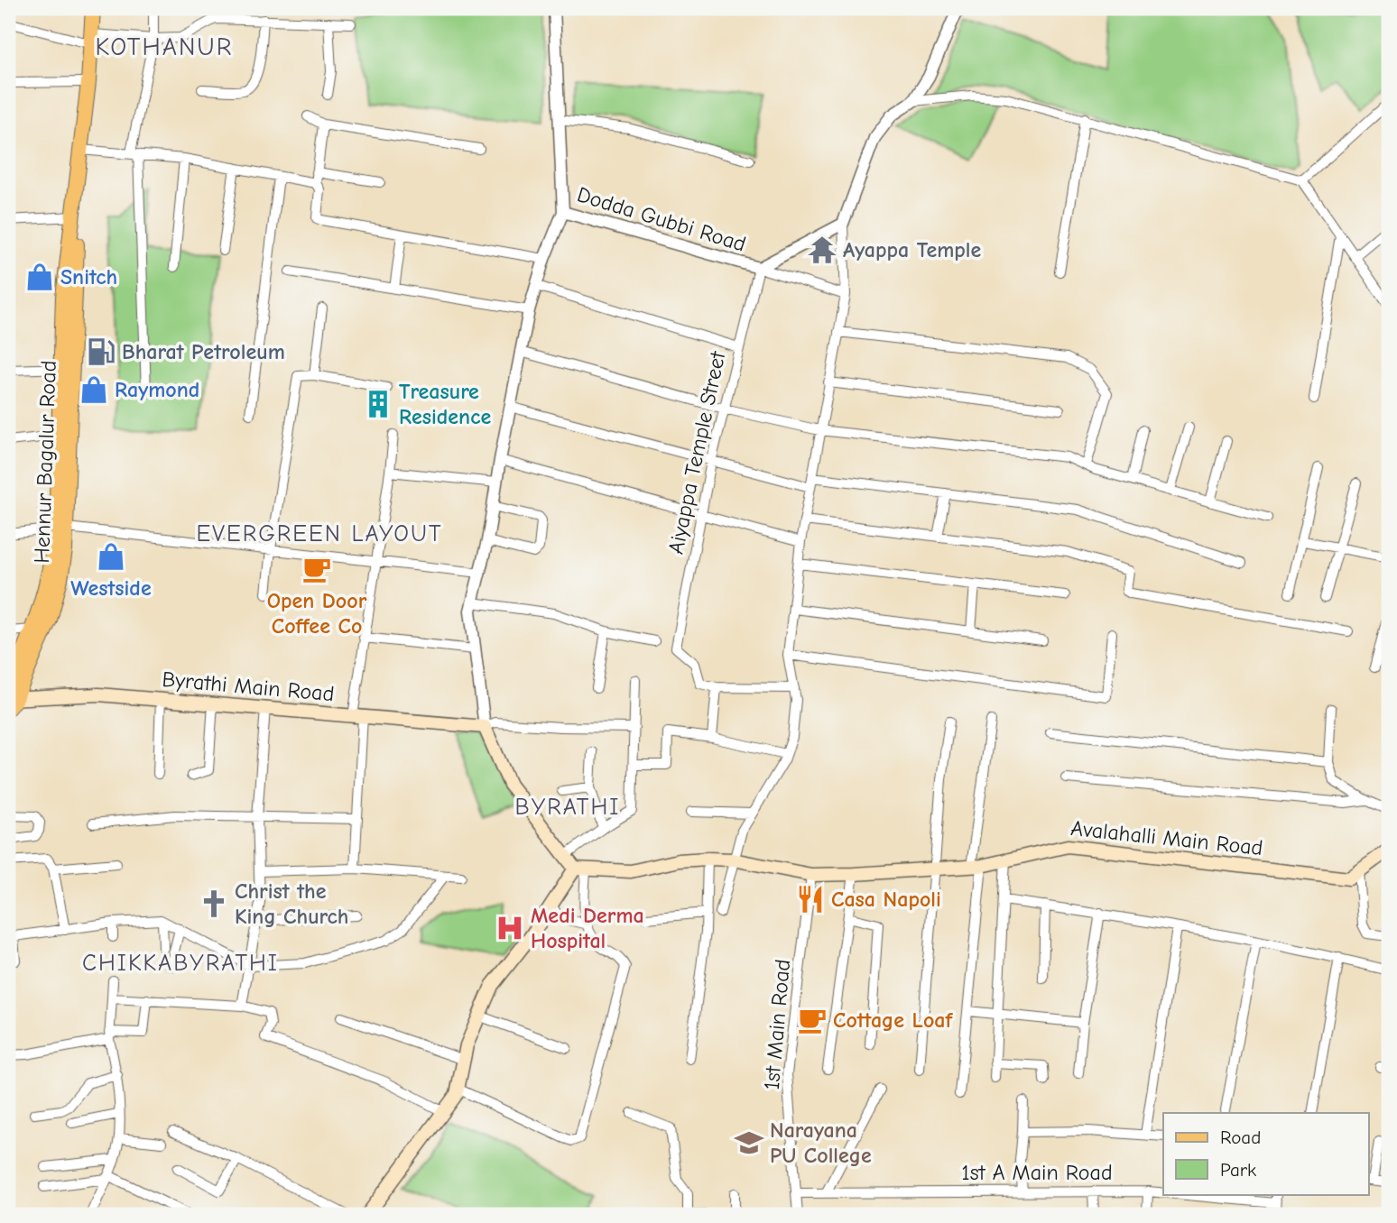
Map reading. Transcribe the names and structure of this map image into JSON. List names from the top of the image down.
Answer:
{
  "streets": {
    "main road": ["Hennur Bagalur Road", "Byrathi Main Road", "Avalahalli Main Road"],
    "street": [
      "Dodda Gubbi Road",
      "Aiyappa Temple Street",
      "1st Main Road",
      "1st A Main Road"
    ]
  },
  "crossings": [
    ["Dodda Gubbi Road", "Aiyappa Temple Street"],
    ["Hennur Bagalur Road", "Byrathi Main Road"],
    ["Avalahalli Main Road", "1st Main Road"],
    ["1st Main Road", "1st A Main Road"]
  ],
  "districts": [
    "KOTHANUR",
    "EVERGREEN LAYOUT",
    "BYRATHI",
    "CHIKKABYRATHI"
  ],
  "places": {
    "temple": ["Ayappa Temple"],
    "shop": ["Snitch", "Raymond", "Westside"],
    "fuel station": ["Bharat Petroleum"],
    "building": ["Treasure Residence"],
    "cafe": ["Open Door Coffee Co", "Cottage Loaf"],
    "restaurant": ["Casa Napoli"],
    "church": ["Christ the King Church"],
    "hospital": ["Medi Derma Hospital"],
    "school or university": ["Narayana PU College"]
  },
  "legend": ["Road", "Park"]
}
